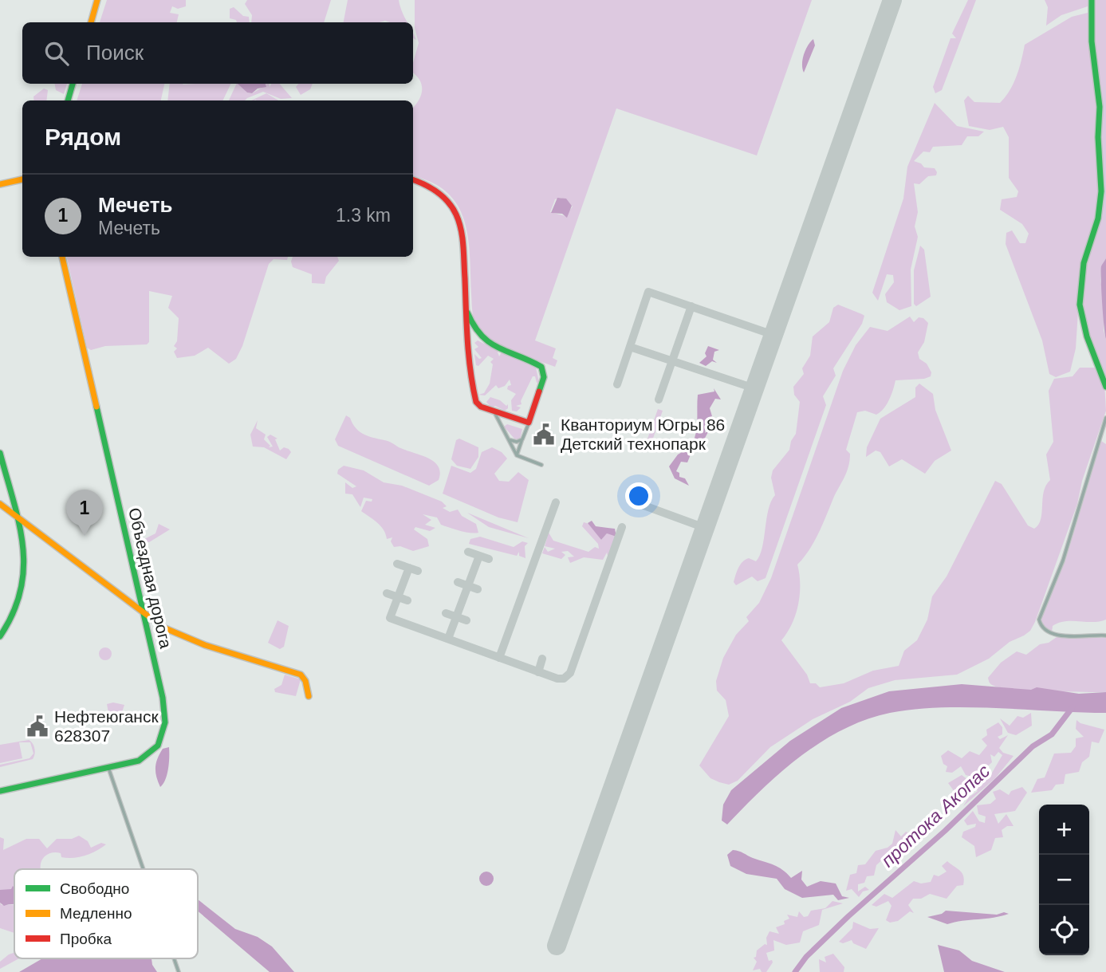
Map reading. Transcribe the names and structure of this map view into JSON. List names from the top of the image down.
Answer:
{
  "streets": {
    "street": ["Объездная дорога"]
  },
  "water": ["протока Акопас"],
  "places": {
    "public building": ["Кванториум Югры 86 Детский технопарк", "Нефтеюганск 628307"]
  },
  "legend": ["Свободно", "Медленно", "Пробка"],
  "page": {
    "search": "Поиск",
    "heading": "Рядом",
    "list": [
      {
        "mark": "1",
        "name": "Мечеть",
        "note": "Мечеть",
        "value": "1.3 km"
      }
    ],
    "pins": "1",
    "map_buttons": ["+", "−"]
  }
}
